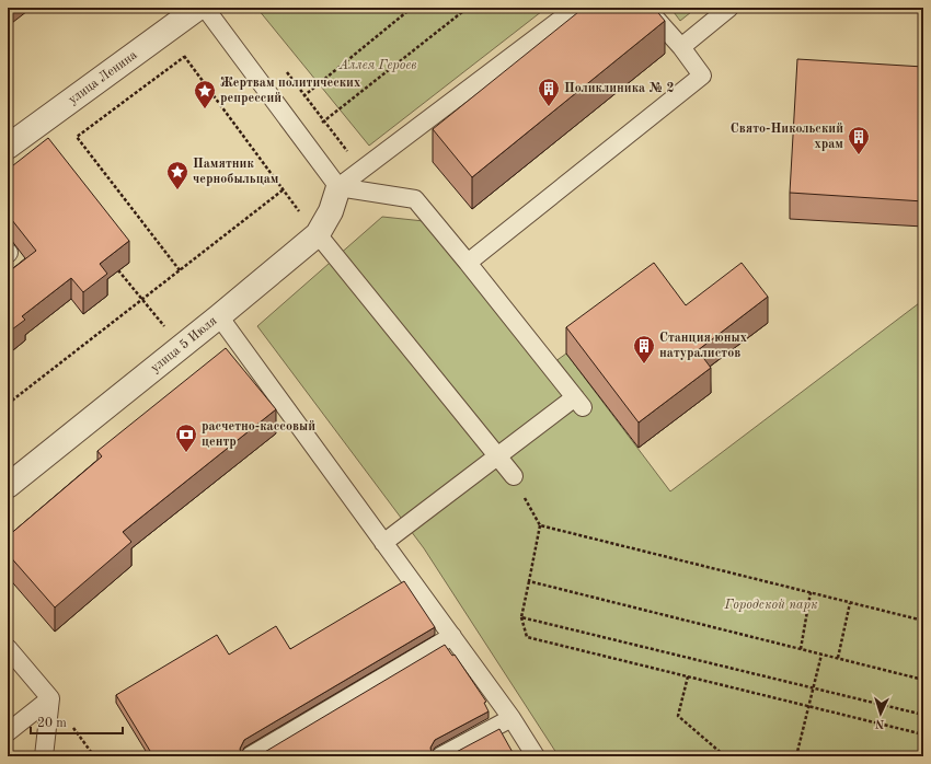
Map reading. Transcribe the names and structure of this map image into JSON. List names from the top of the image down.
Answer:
{
  "streets": {
    "street": ["улица Ленина", "улица 5 Июля"]
  },
  "parks": ["Аллея Героев", "Городской парк"],
  "places": {
    "building": ["Поликлиника № 2", "Свято-Никольский храм", "Станция юных натуралистов"],
    "place": ["Жертвам политических репрессий", "Памятник чернобыльцам"],
    "bank": ["расчетно-кассовый центр"]
  },
  "scale_bar": "20 m",
  "north": "bottom"
}
